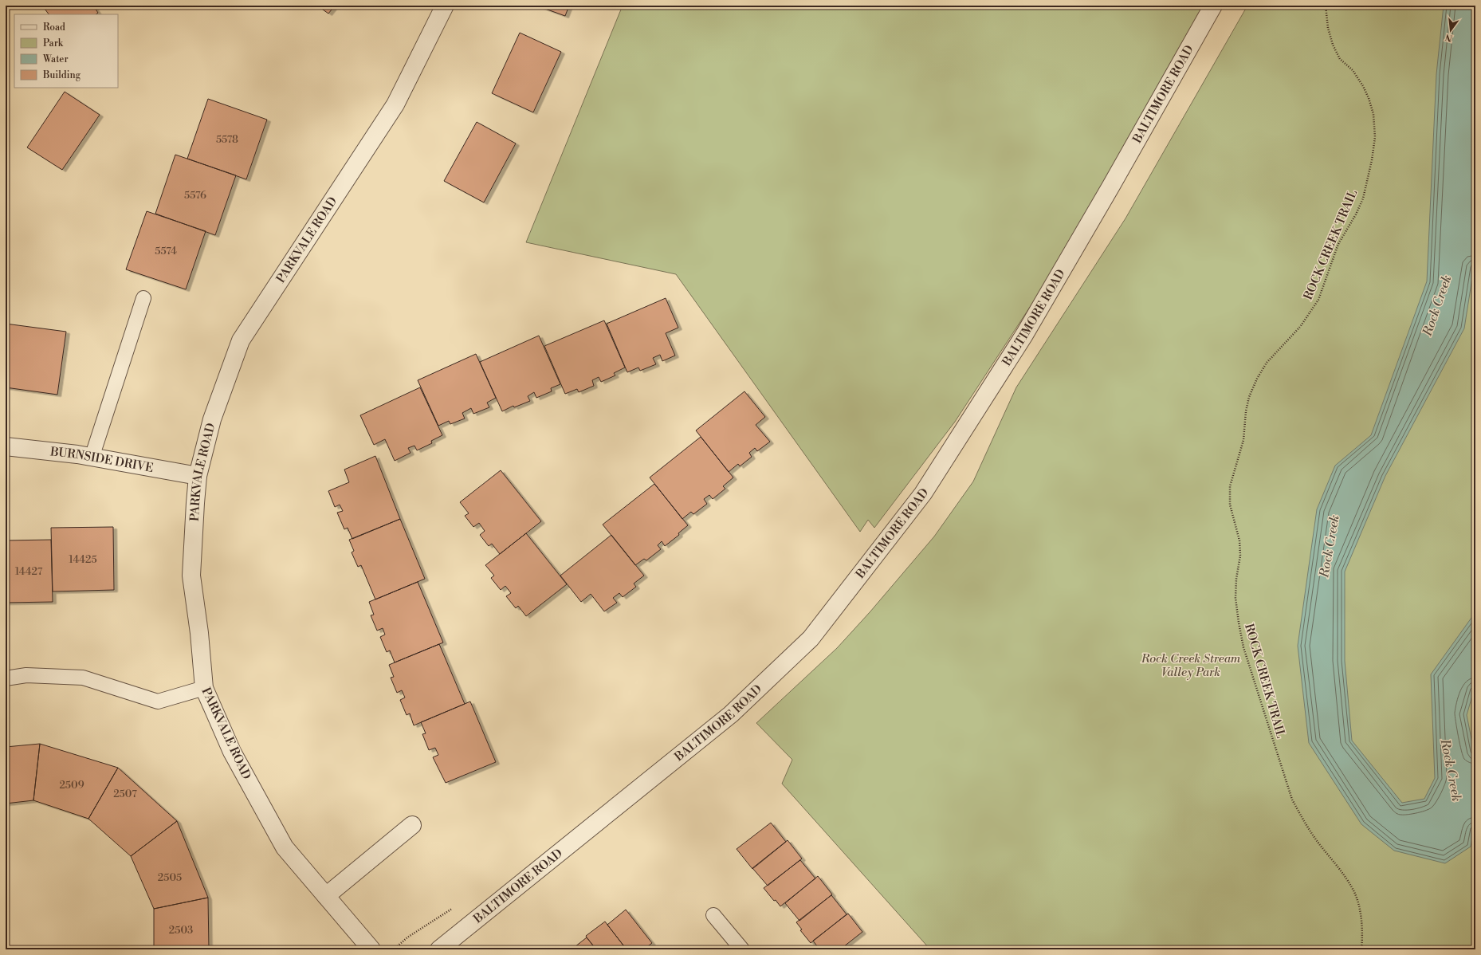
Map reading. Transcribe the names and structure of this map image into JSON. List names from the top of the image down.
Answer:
{
  "streets": {
    "street": ["BALTIMORE ROAD", "PARKVALE ROAD", "BURNSIDE DRIVE"],
    "path": ["ROCK CREEK TRAIL"]
  },
  "crossings": [
    ["PARKVALE ROAD", "BURNSIDE DRIVE"]
  ],
  "water": ["Rock Creek"],
  "parks": ["Rock Creek Stream Valley Park"],
  "house_numbers": [
    "5578",
    "5576",
    "5574",
    "14425",
    "14427",
    "2509",
    "2507",
    "2505",
    "2503"
  ],
  "legend": [
    "Road",
    "Park",
    "Water",
    "Building"
  ],
  "north": "bottom"
}
